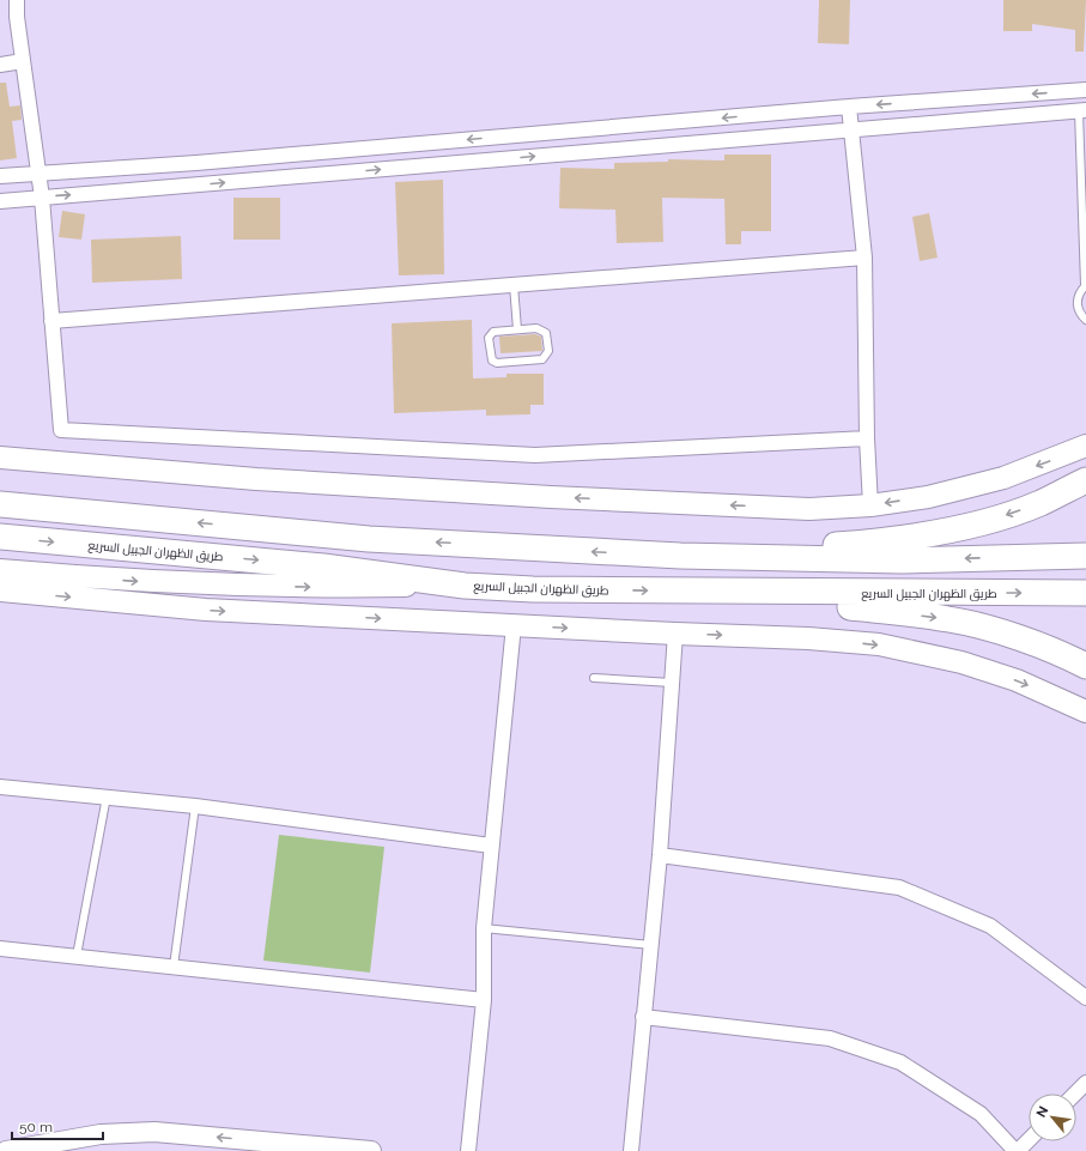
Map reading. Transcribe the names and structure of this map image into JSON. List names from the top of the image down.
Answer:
{
  "streets": {
    "highway": ["طريق الظهران الجبيل السريع"]
  },
  "scale_bar": "50 m",
  "north": "top left"
}
